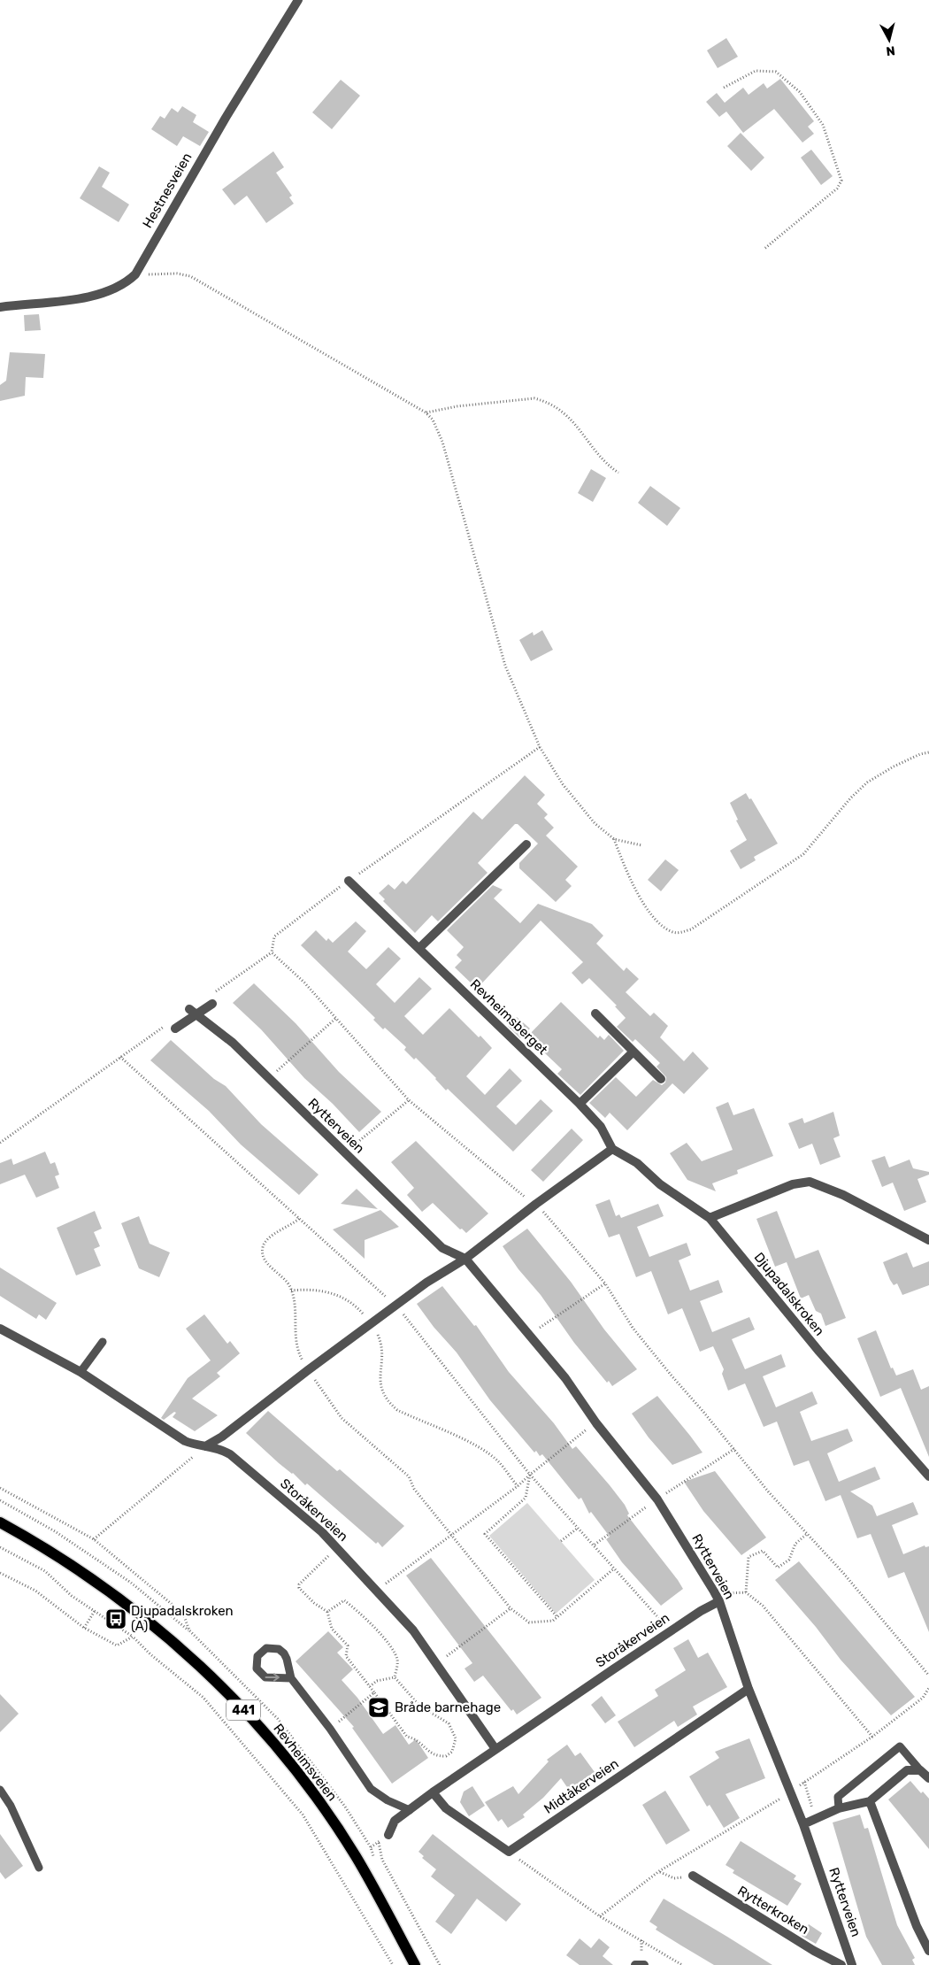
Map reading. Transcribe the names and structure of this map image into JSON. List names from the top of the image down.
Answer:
{
  "streets": {
    "main road": ["441", "Revheimsveien"],
    "street": [
      "Hestnesveien",
      "Revheimsberget",
      "Rytterveien",
      "Djupadalskroken",
      "Storåkerveien",
      "Midtåkerveien",
      "Rytterkroken"
    ]
  },
  "crossings": [
    ["Revheimsberget", "Djupadalskroken"],
    ["Rytterveien", "Storåkerveien"],
    ["Rytterveien", "Midtåkerveien"]
  ],
  "places": {
    "bus stop": ["Djupadalskroken (A)"],
    "school or university": ["Bråde barnehage"]
  },
  "north": "bottom"
}
